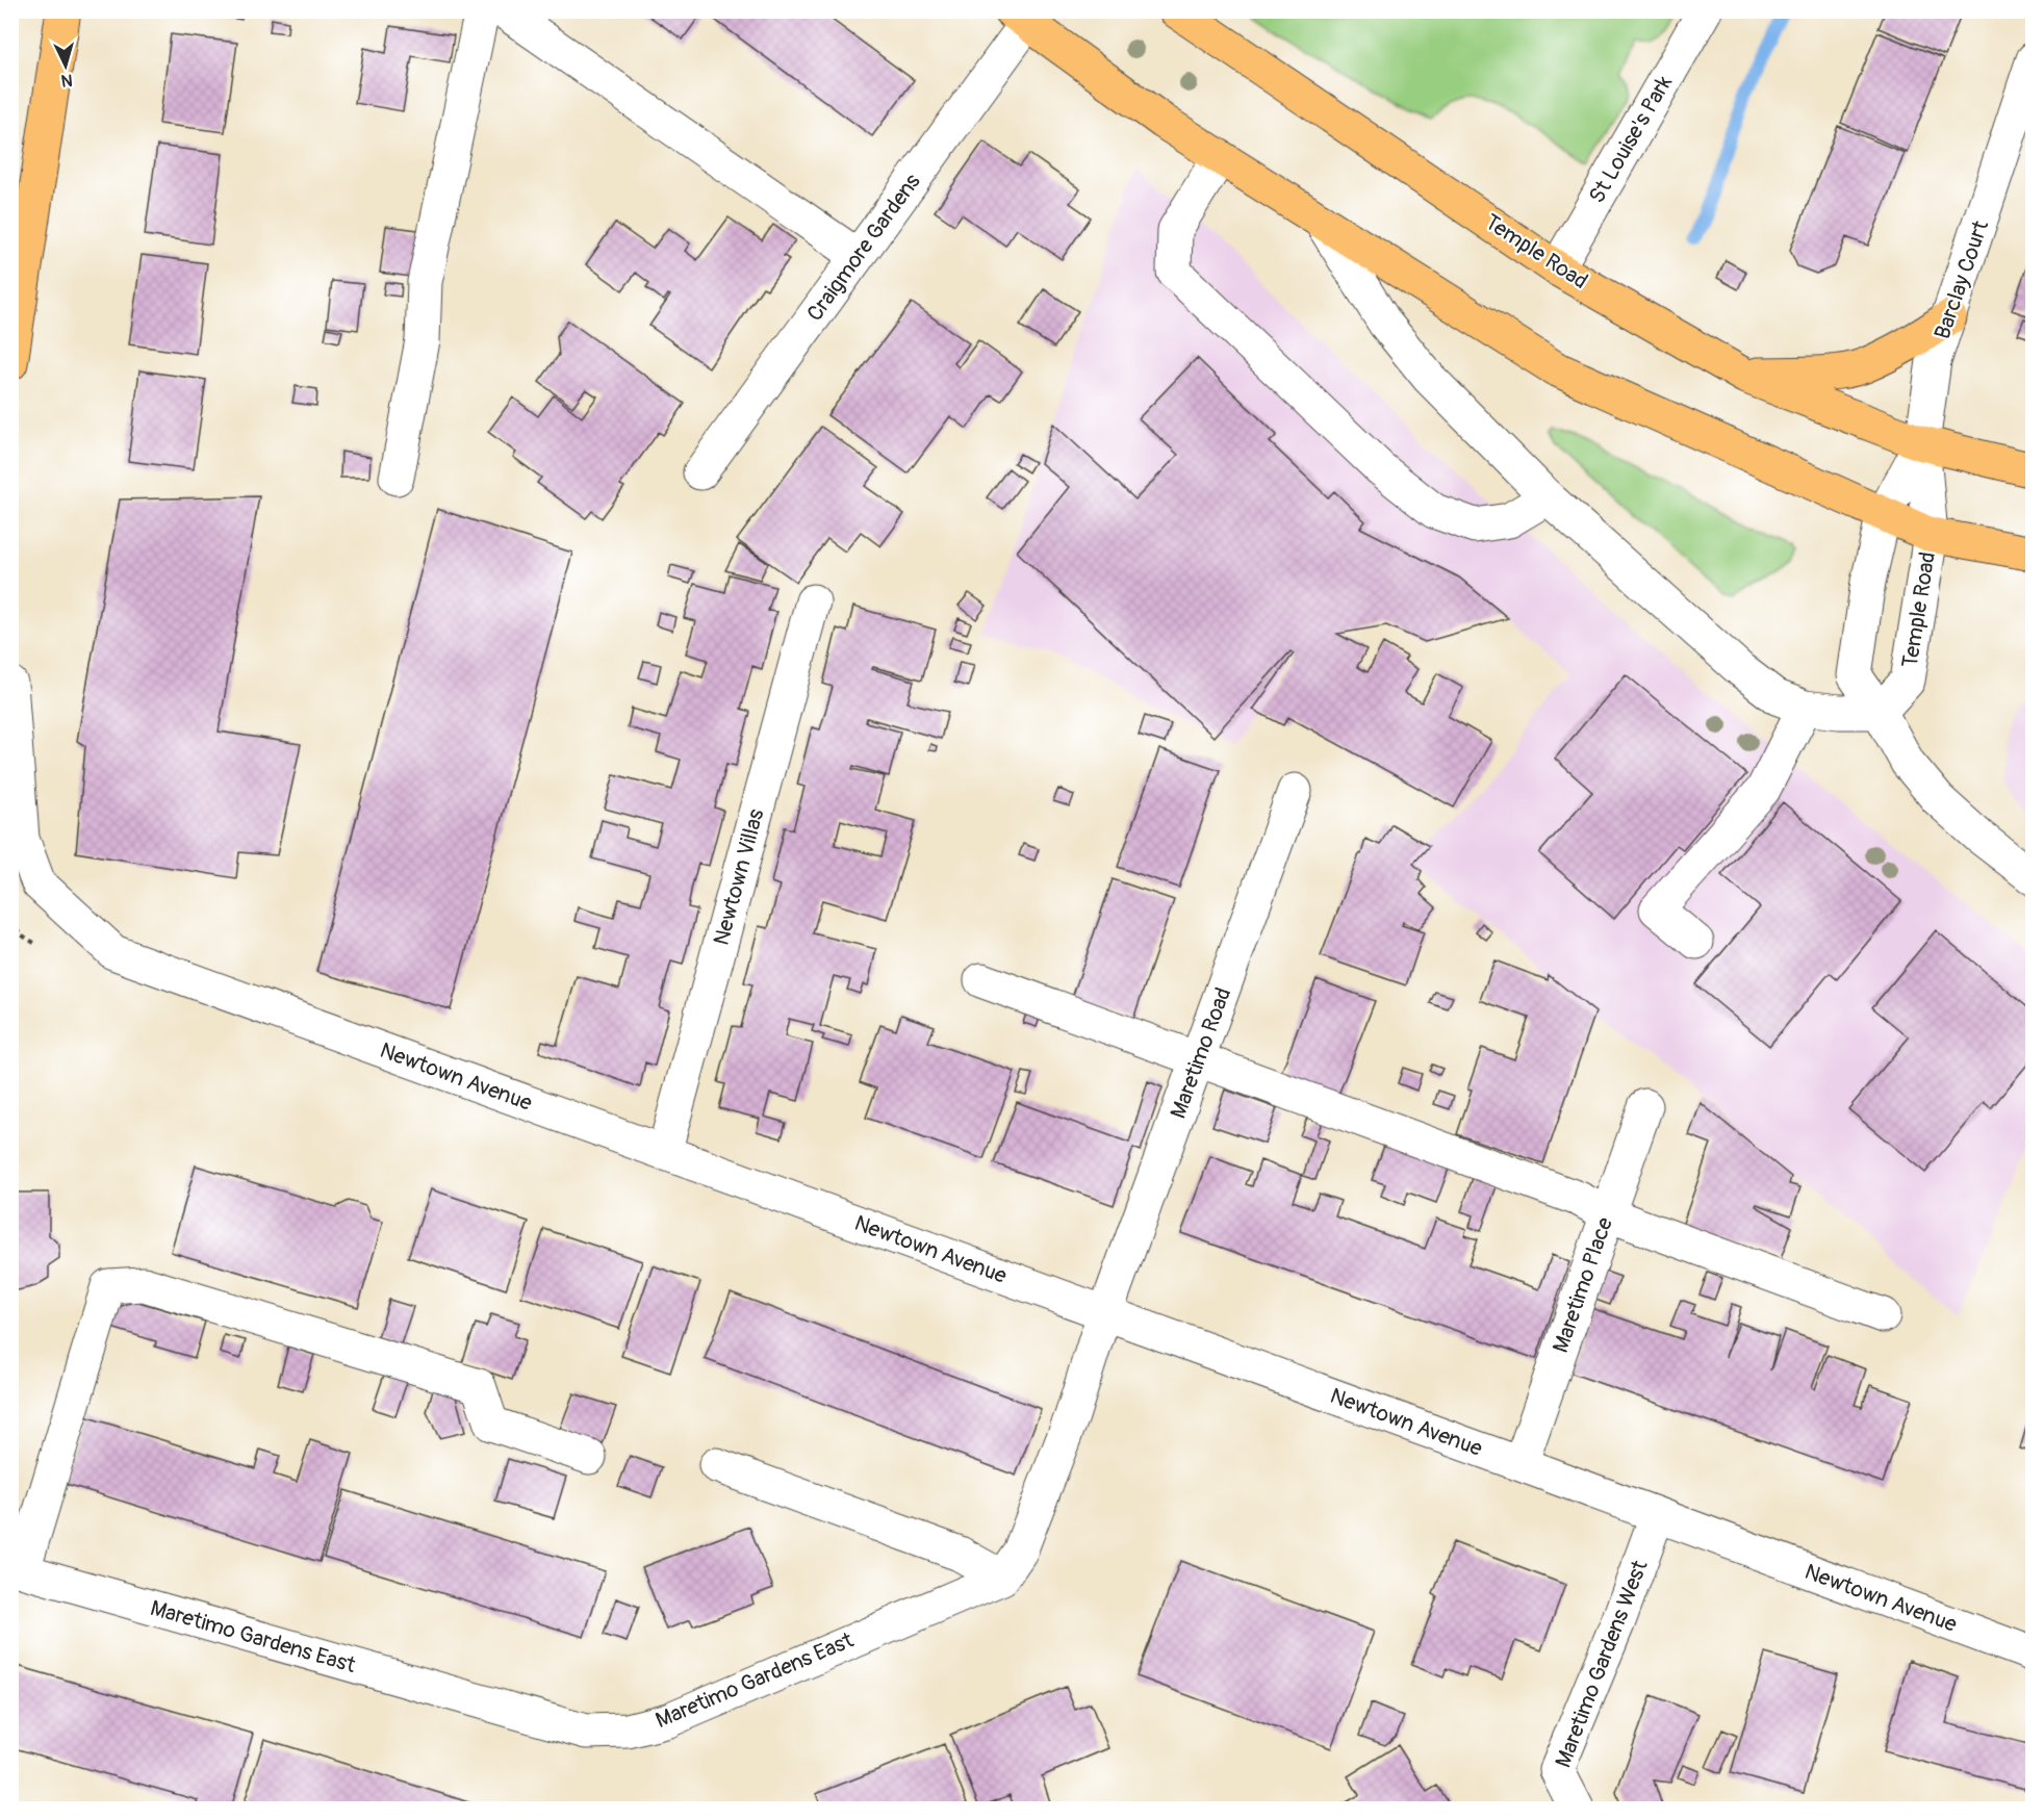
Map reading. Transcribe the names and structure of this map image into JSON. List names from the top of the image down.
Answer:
{
  "streets": {
    "highway": ["Temple Road"],
    "street": [
      "St Louise's Park",
      "Craigmore Gardens",
      "Barclay Court",
      "Newtown Villas",
      "Maretimo Road",
      "Newtown Avenue",
      "Maretimo Place",
      "Maretimo Gardens East",
      "Maretimo Gardens West"
    ]
  },
  "crossings": [
    ["St Louise's Park", "Temple Road"],
    ["Craigmore Gardens", "Temple Road"],
    ["Temple Road", "Barclay Court"],
    ["Newtown Villas", "Newtown Avenue"],
    ["Maretimo Road", "Newtown Avenue"],
    ["Newtown Avenue", "Maretimo Place"],
    ["Newtown Avenue", "Maretimo Gardens West"]
  ],
  "north": "bottom"
}
